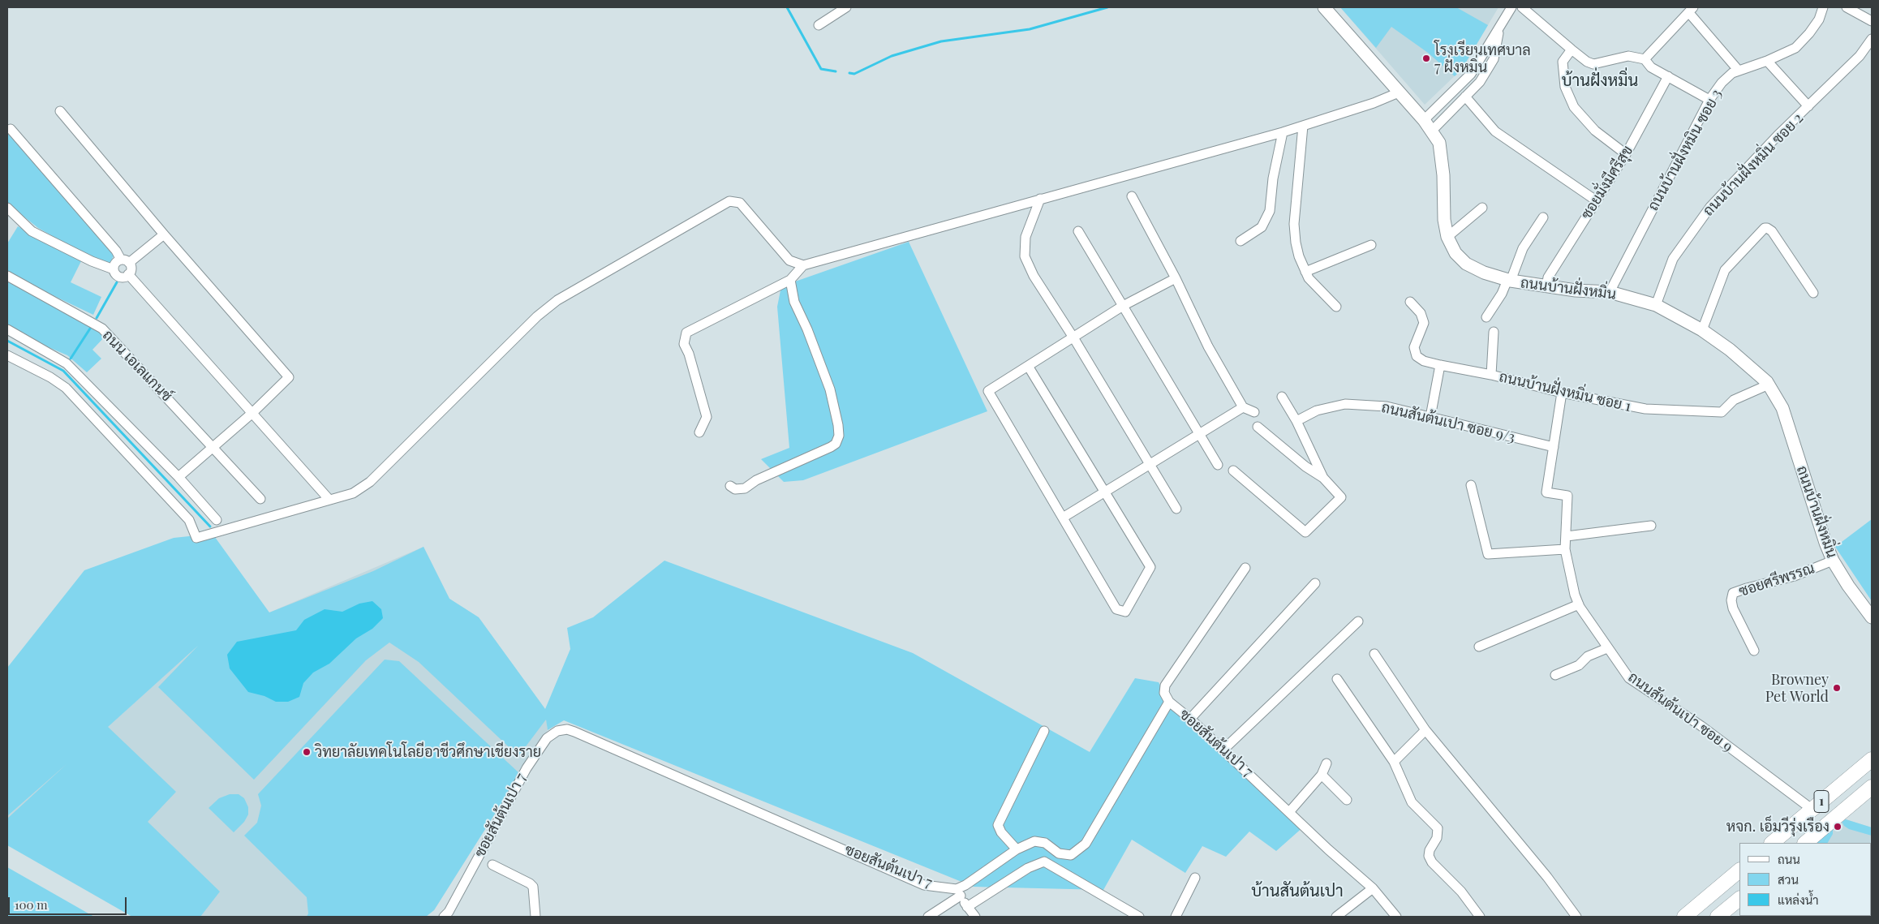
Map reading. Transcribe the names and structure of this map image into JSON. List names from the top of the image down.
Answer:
{
  "streets": {
    "main road": ["1"],
    "street": [
      "ถนนบ้านฝั่งหมิน ซอย 3",
      "ถนนบ้านฝั่งหมิ่น ซอย 2",
      "ซอยมั่งมีศรีสุข",
      "ถนนบ้านฝั่งหมิ่น",
      "ถนน เอเลแกนซ์",
      "ถนนบ้านฝั่งหมิ่น ซอย 1",
      "ถนนสันต้นเปา ซอย 9/3",
      "ซอยศรีพรรณ",
      "ถนนสันต้นเปา ซอย 9",
      "ซอยสันต้นเปา 7"
    ]
  },
  "crossings": [
    ["ถนนบ้านฝั่งหมิน ซอย 3", "ถนนบ้านฝั่งหมิ่น"],
    ["ถนนบ้านฝั่งหมิ่น ซอย 2", "ถนนบ้านฝั่งหมิ่น"],
    ["ซอยมั่งมีศรีสุข", "ถนนบ้านฝั่งหมิ่น"],
    ["ถนนบ้านฝั่งหมิ่น", "ถนนบ้านฝั่งหมิ่น ซอย 1"],
    ["ถนนบ้านฝั่งหมิ่น", "ซอยศรีพรรณ"],
    ["ถนนบ้านฝั่งหมิ่น ซอย 1", "ถนนสันต้นเปา ซอย 9"],
    ["ถนนสันต้นเปา ซอย 9/3", "ถนนสันต้นเปา ซอย 9"],
    ["ถนนสันต้นเปา ซอย 9", "1"]
  ],
  "districts": ["บ้านฝั่งหมิ่น", "บ้านสันต้นเปา"],
  "places": [
    "โรงเรียนเทศบาล 7 ฝั่งหมิ่น",
    "Browney Pet World",
    "วิทยาลัยเทคโนโลยีอาชีวศึกษาเชียงราย",
    "หจก. เอ็มวีรุ่งเรือง"
  ],
  "legend": ["ถนน", "สวน", "แหล่งน้ำ"],
  "scale_bar": "100 m"
}
